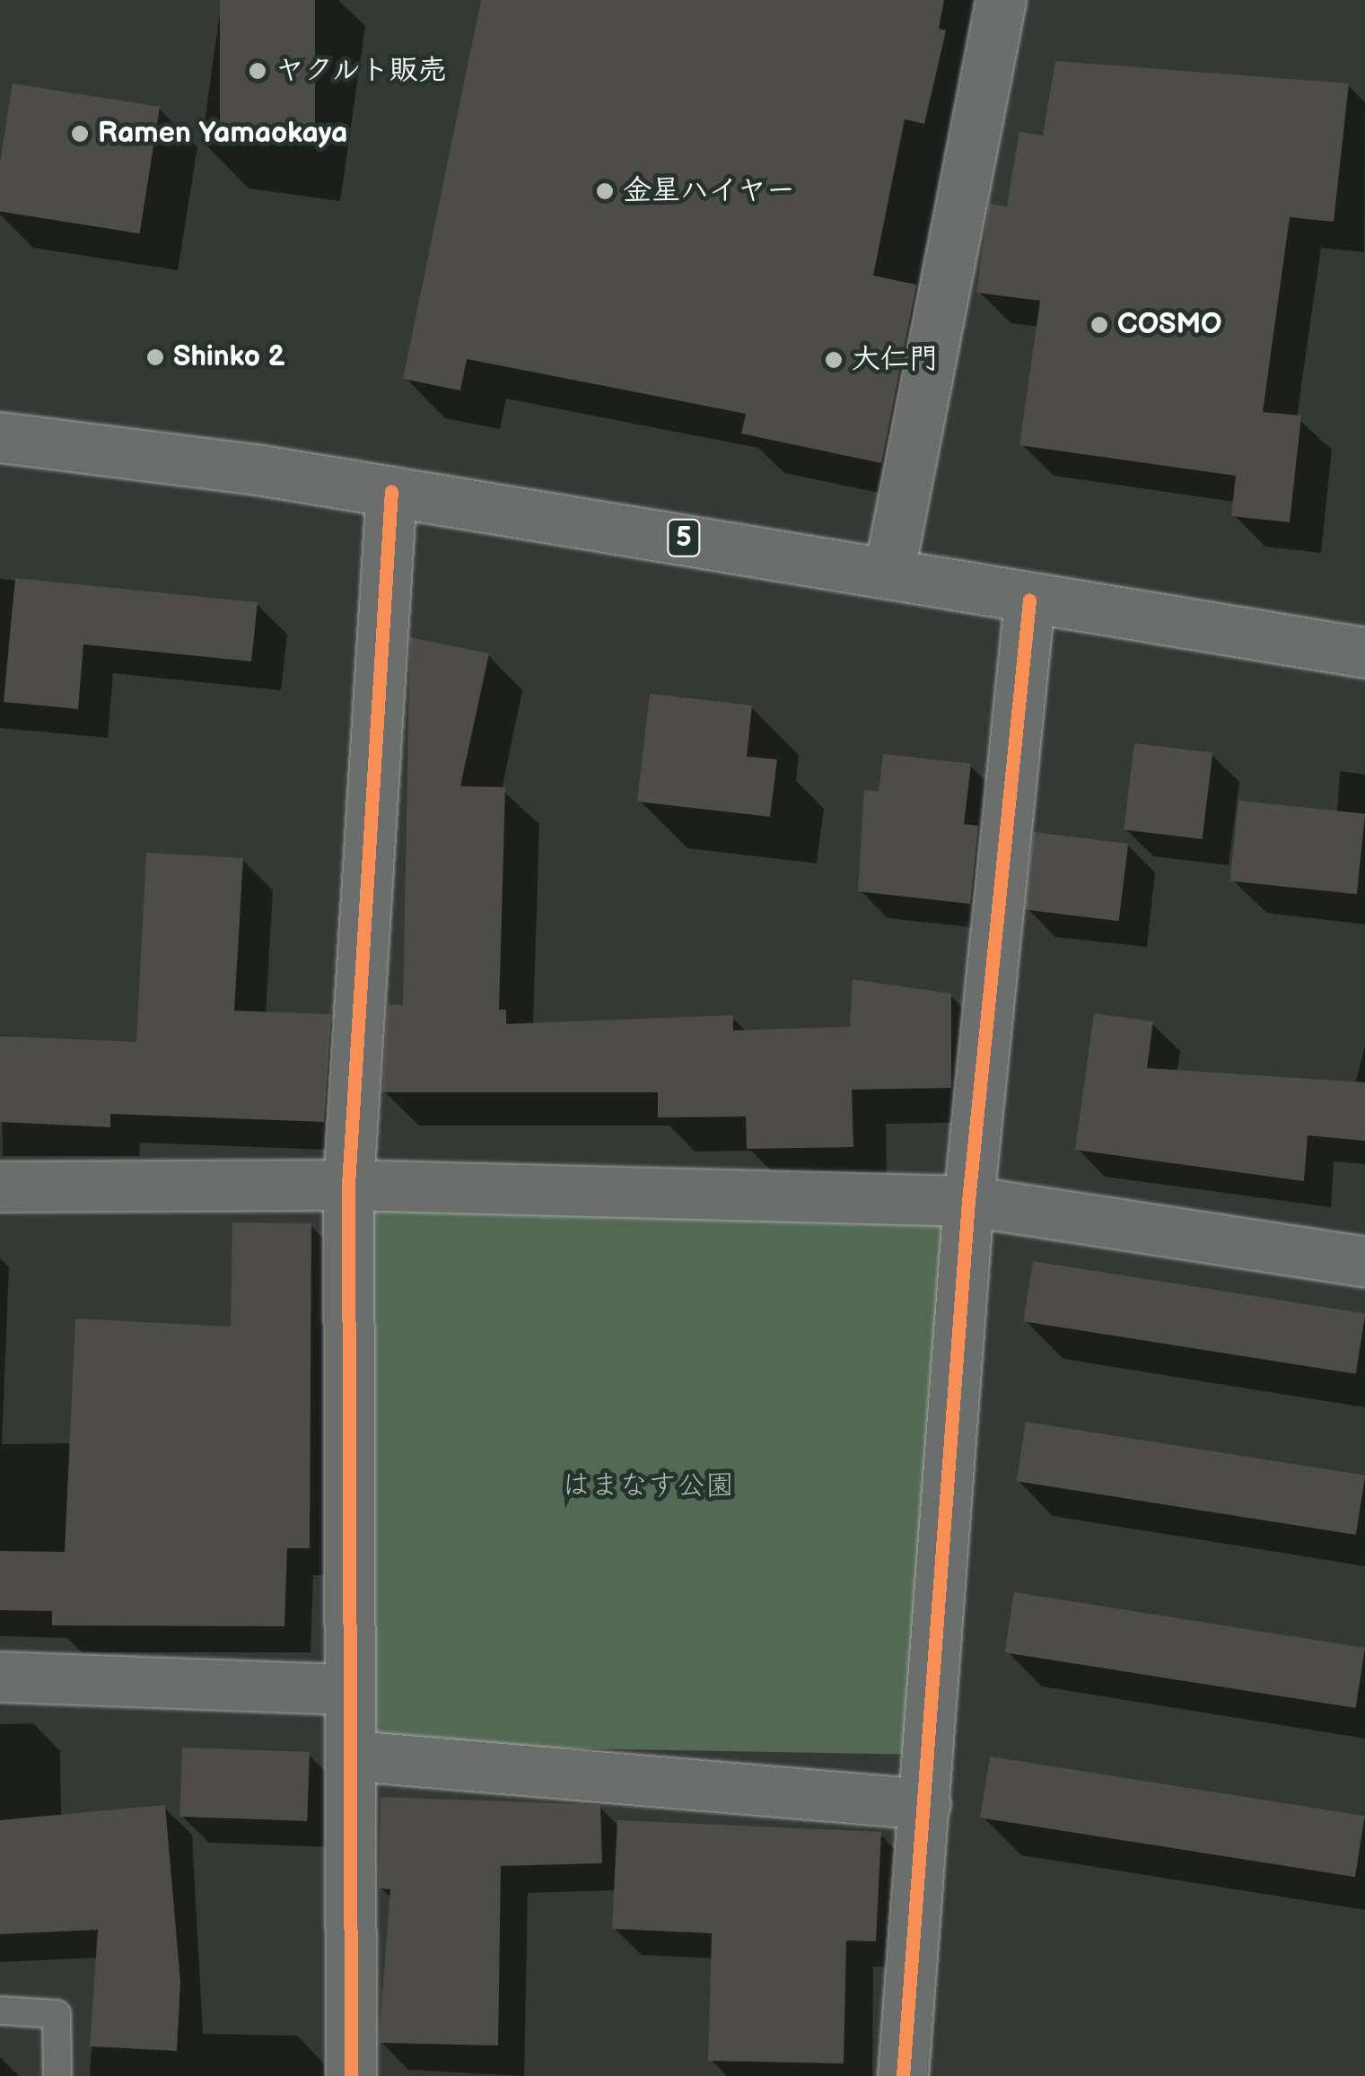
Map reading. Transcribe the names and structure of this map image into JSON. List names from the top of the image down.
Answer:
{
  "streets": {
    "main road": ["5"]
  },
  "parks": ["はまなす公園"],
  "places": [
    "ヤクルト販売",
    "Ramen Yamaokaya",
    "金星ハイヤー",
    "COSMO",
    "Shinko 2",
    "大仁門"
  ]
}
